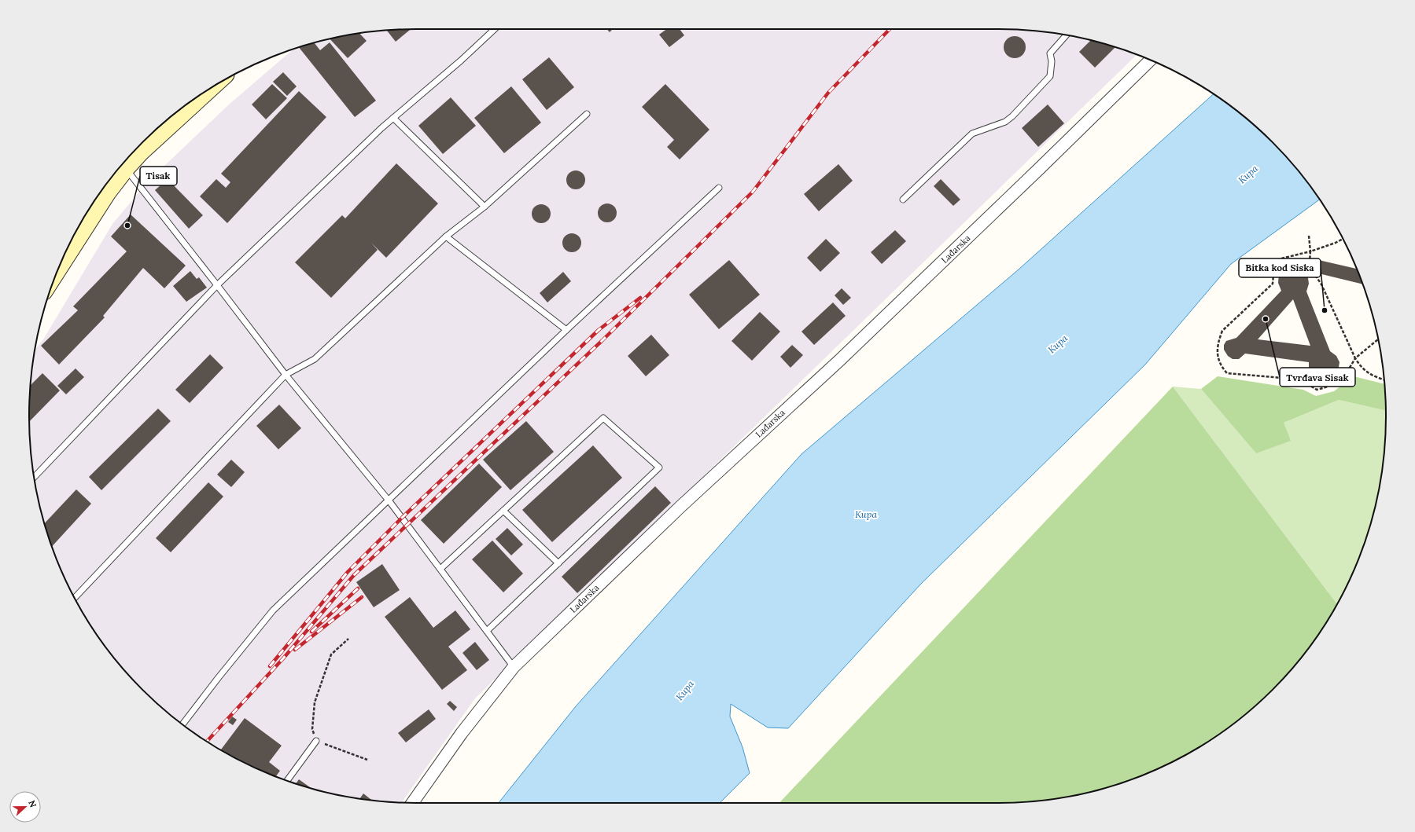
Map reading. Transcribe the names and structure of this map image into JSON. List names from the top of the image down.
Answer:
{
  "streets": {
    "street": ["Lađarska"]
  },
  "water": ["Kupa"],
  "places": ["Tisak", "Bitka kod Siska", "Tvrđava Sisak"],
  "north": "right"
}
